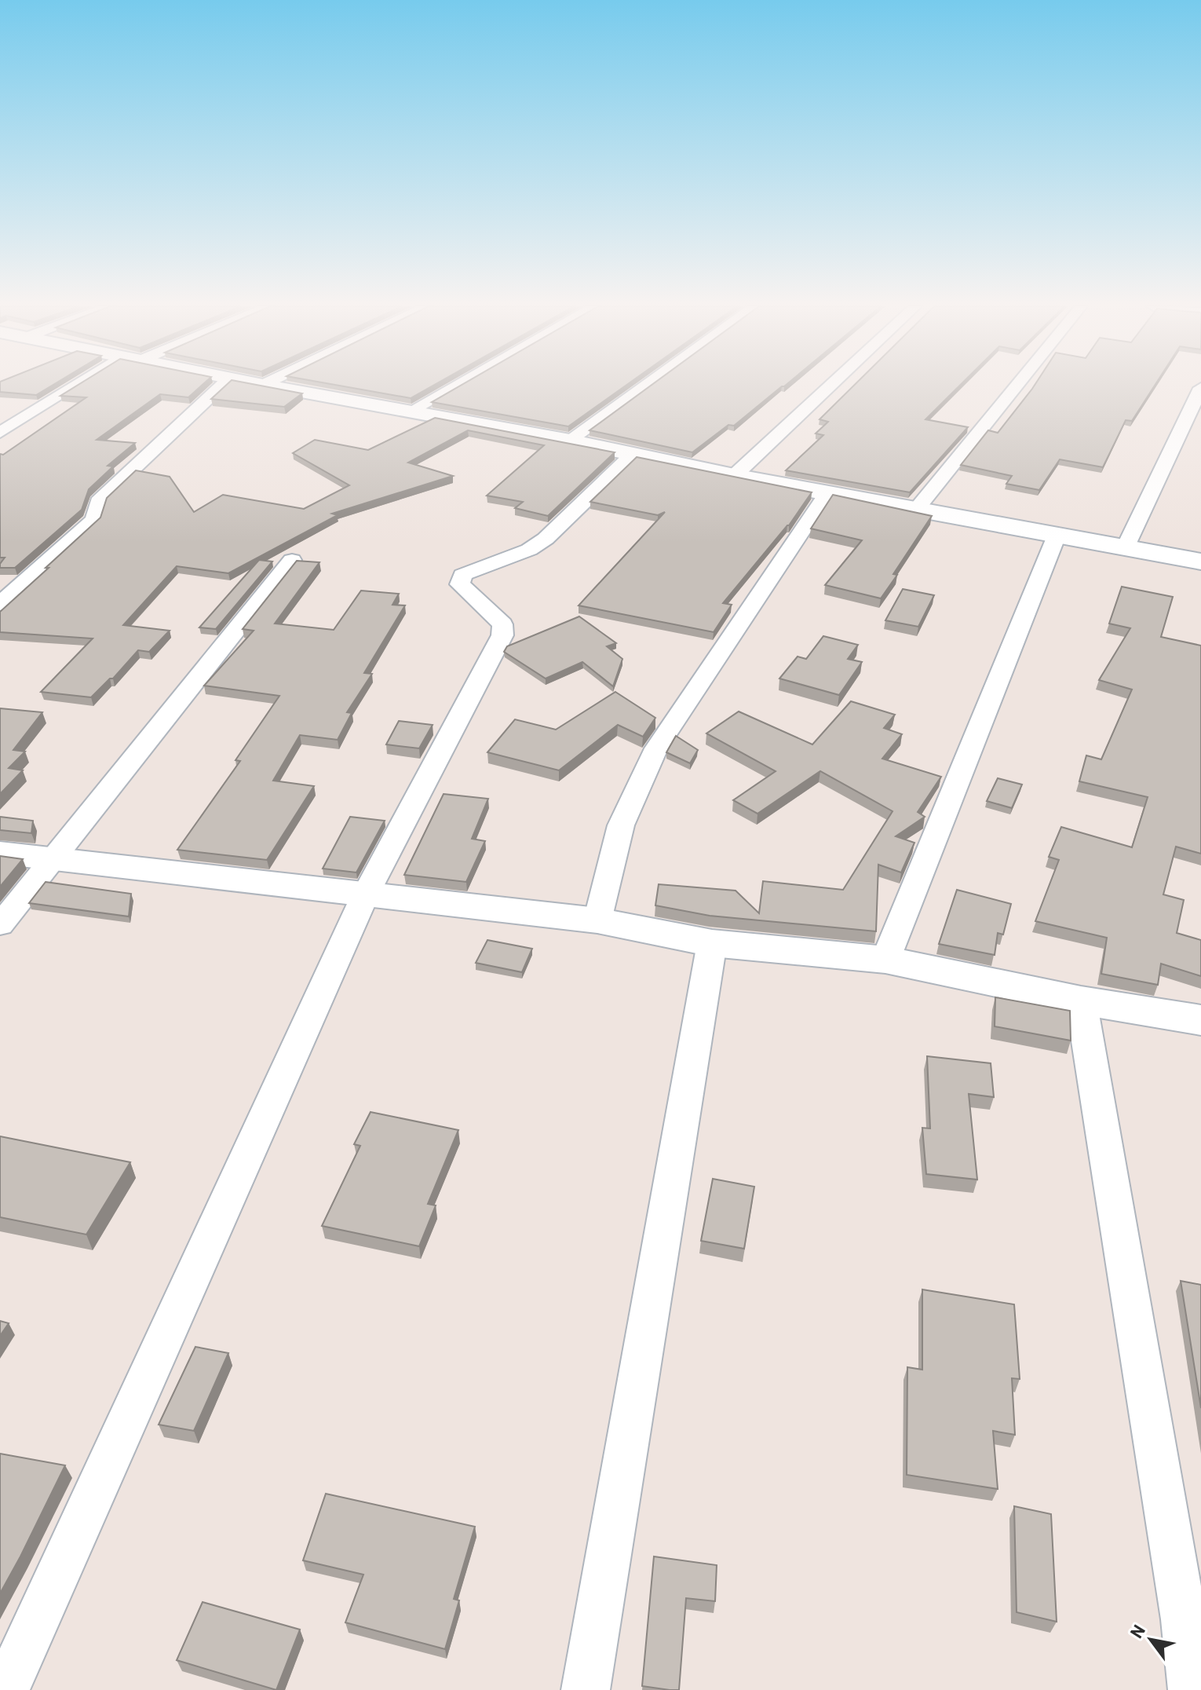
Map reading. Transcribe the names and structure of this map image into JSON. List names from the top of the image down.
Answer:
{
  "north": "top left"
}
